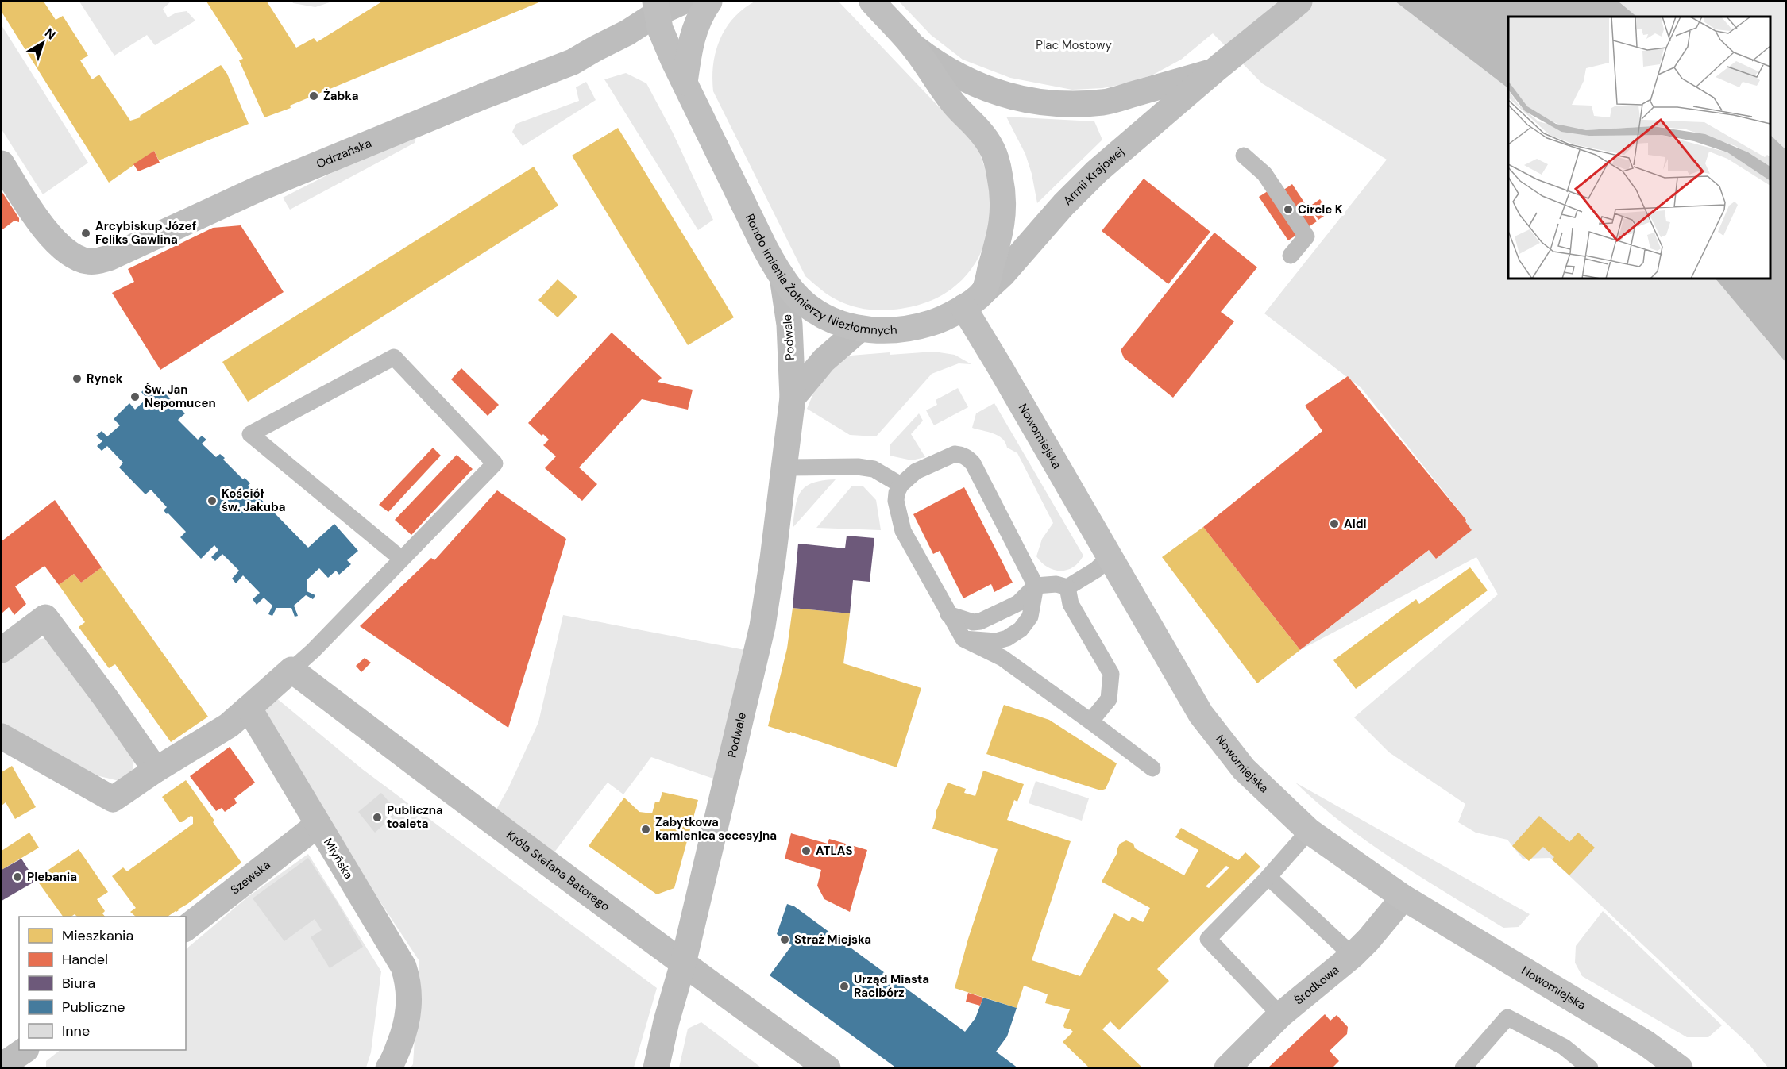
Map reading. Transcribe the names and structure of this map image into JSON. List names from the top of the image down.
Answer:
{
  "streets": {
    "main road": ["Rondo imienia Żołnierzy Niezłomnych", "Nowomiejska"],
    "street": [
      "Odrzańska",
      "Armii Krajowej",
      "Podwale",
      "Młyńska",
      "Króla Stefana Batorego",
      "Szewska",
      "Środkowa"
    ]
  },
  "crossings": [
    ["Armii Krajowej", "Rondo imienia Żołnierzy Niezłomnych"],
    ["Armii Krajowej", "Nowomiejska"],
    ["Rondo imienia Żołnierzy Niezłomnych", "Podwale"],
    ["Rondo imienia Żołnierzy Niezłomnych", "Nowomiejska"],
    ["Podwale", "Króla Stefana Batorego"],
    ["Nowomiejska", "Środkowa"],
    ["Młyńska", "Szewska"]
  ],
  "parks": ["Plac Mostowy"],
  "places": [
    "Żabka",
    "Circle K",
    "Arcybiskup Józef Feliks Gawlina",
    "Rynek",
    "Św. Jan Nepomucen",
    "Kościół św. Jakuba",
    "Aldi",
    "Publiczna toaleta",
    "Zabytkowa kamienica secesyjna",
    "ATLAS",
    "Plebania",
    "Straż Miejska",
    "Urząd Miasta Racibórz"
  ],
  "legend": [
    "Mieszkania",
    "Handel",
    "Biura",
    "Publiczne",
    "Inne"
  ],
  "north": "top right"
}
